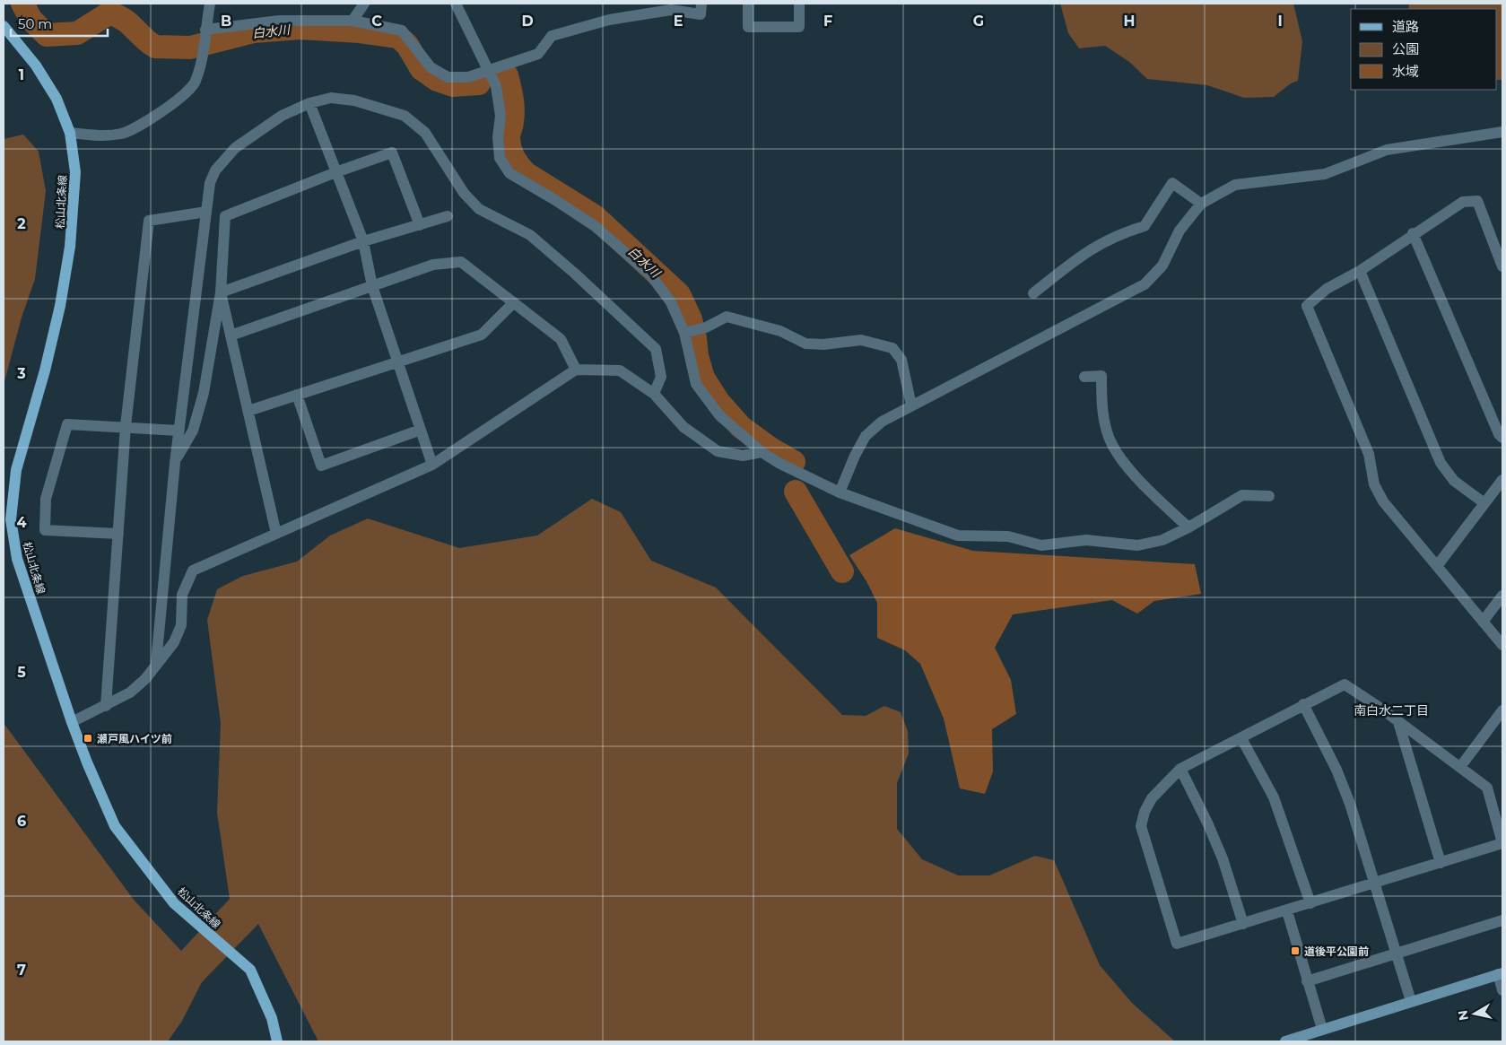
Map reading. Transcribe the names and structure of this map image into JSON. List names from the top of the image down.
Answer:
{
  "streets": {
    "main road": ["松山北条線"]
  },
  "districts": ["南白水二丁目"],
  "water": ["白水川"],
  "places": {
    "transit": ["瀬戸風ハイツ前", "道後平公園前"]
  },
  "legend": ["道路", "公園", "水域"],
  "scale_bar": "50 m",
  "north": "left",
  "grid": {
    "columns": [
      "B",
      "C",
      "D",
      "E",
      "F",
      "G",
      "H",
      "I"
    ],
    "rows": [
      "1",
      "2",
      "3",
      "4",
      "5",
      "6",
      "7"
    ]
  }
}
